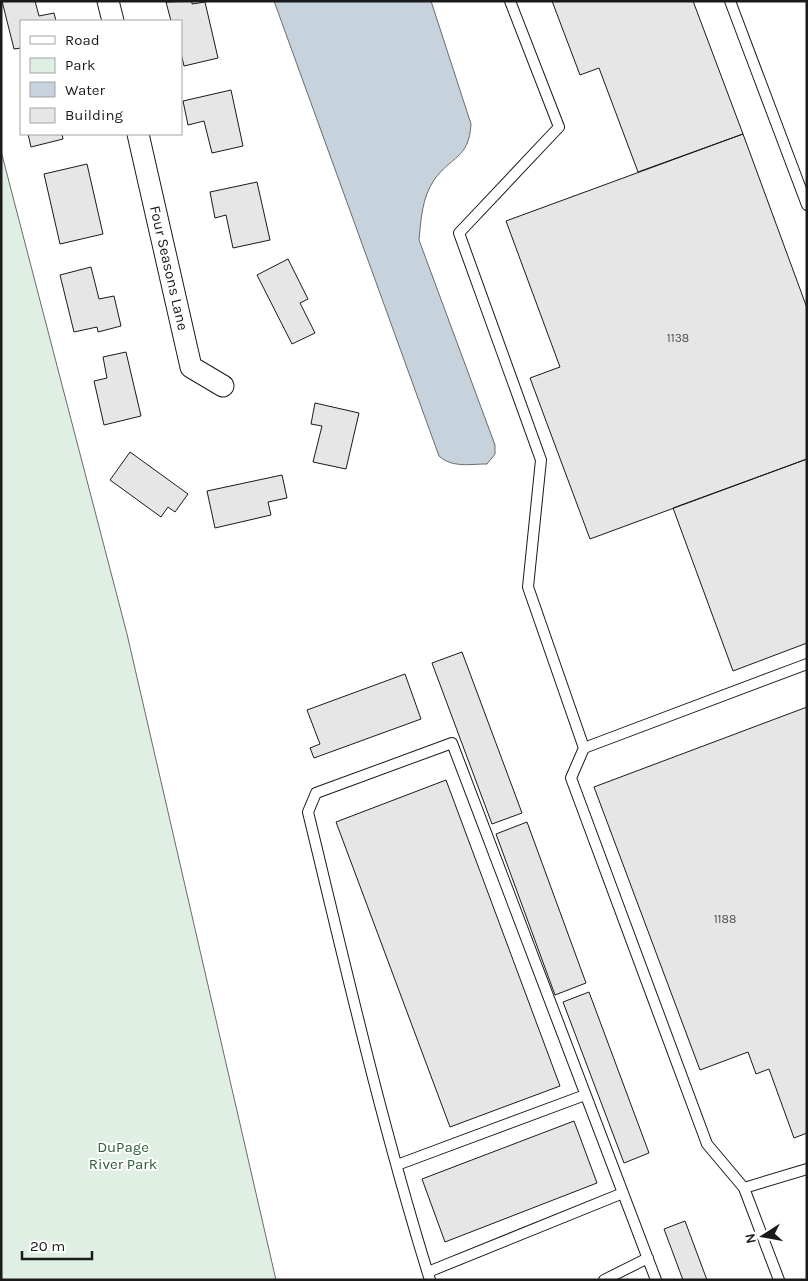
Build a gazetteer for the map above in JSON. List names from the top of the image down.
{
  "streets": {
    "street": ["Four Seasons Lane"]
  },
  "parks": ["DuPage River Park"],
  "house_numbers": ["1138", "1188"],
  "legend": [
    "Road",
    "Park",
    "Water",
    "Building"
  ],
  "scale_bar": "20 m",
  "north": "left"
}
